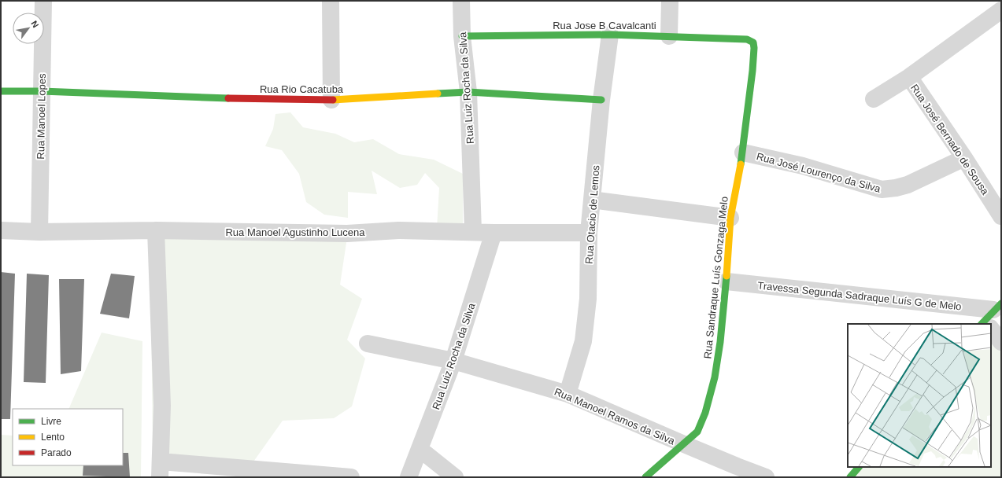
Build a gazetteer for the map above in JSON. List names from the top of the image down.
{
  "streets": {
    "street": [
      "Rua Jose B Cavalcanti",
      "Rua Luiz Rocha da Silva",
      "Rua Rio Cacatuba",
      "Rua Manoel Lopes",
      "Rua José Bernado de Sousa",
      "Rua José Lourenço da Silva",
      "Rua Otacio de Lemos",
      "Rua Manoel Agustinho Lucena",
      "Rua Sandraque Luís Gonzaga Melo",
      "Travessa Segunda Sadraque Luís G de Melo",
      "Rua Manoel Ramos da Silva"
    ]
  },
  "crossings": [
    ["Rua Jose B Cavalcanti", "Rua Luiz Rocha da Silva"],
    ["Rua Jose B Cavalcanti", "Rua Otacio de Lemos"],
    ["Rua Jose B Cavalcanti", "Rua Sandraque Luís Gonzaga Melo"],
    ["Rua Luiz Rocha da Silva", "Rua Rio Cacatuba"],
    ["Rua Luiz Rocha da Silva", "Rua Manoel Agustinho Lucena"],
    ["Rua Luiz Rocha da Silva", "Rua Manoel Ramos da Silva"],
    ["Rua Rio Cacatuba", "Rua Manoel Lopes"],
    ["Rua Rio Cacatuba", "Rua Otacio de Lemos"],
    ["Rua Manoel Lopes", "Rua Manoel Agustinho Lucena"],
    ["Rua José Bernado de Sousa", "Rua José Lourenço da Silva"],
    ["Rua José Lourenço da Silva", "Rua Sandraque Luís Gonzaga Melo"],
    ["Rua Otacio de Lemos", "Rua Manoel Agustinho Lucena"],
    ["Rua Otacio de Lemos", "Rua Manoel Ramos da Silva"],
    ["Rua Sandraque Luís Gonzaga Melo", "Travessa Segunda Sadraque Luís G de Melo"],
    ["Rua Sandraque Luís Gonzaga Melo", "Rua Manoel Ramos da Silva"]
  ],
  "legend": ["Livre", "Lento", "Parado"],
  "north": "top right"
}
